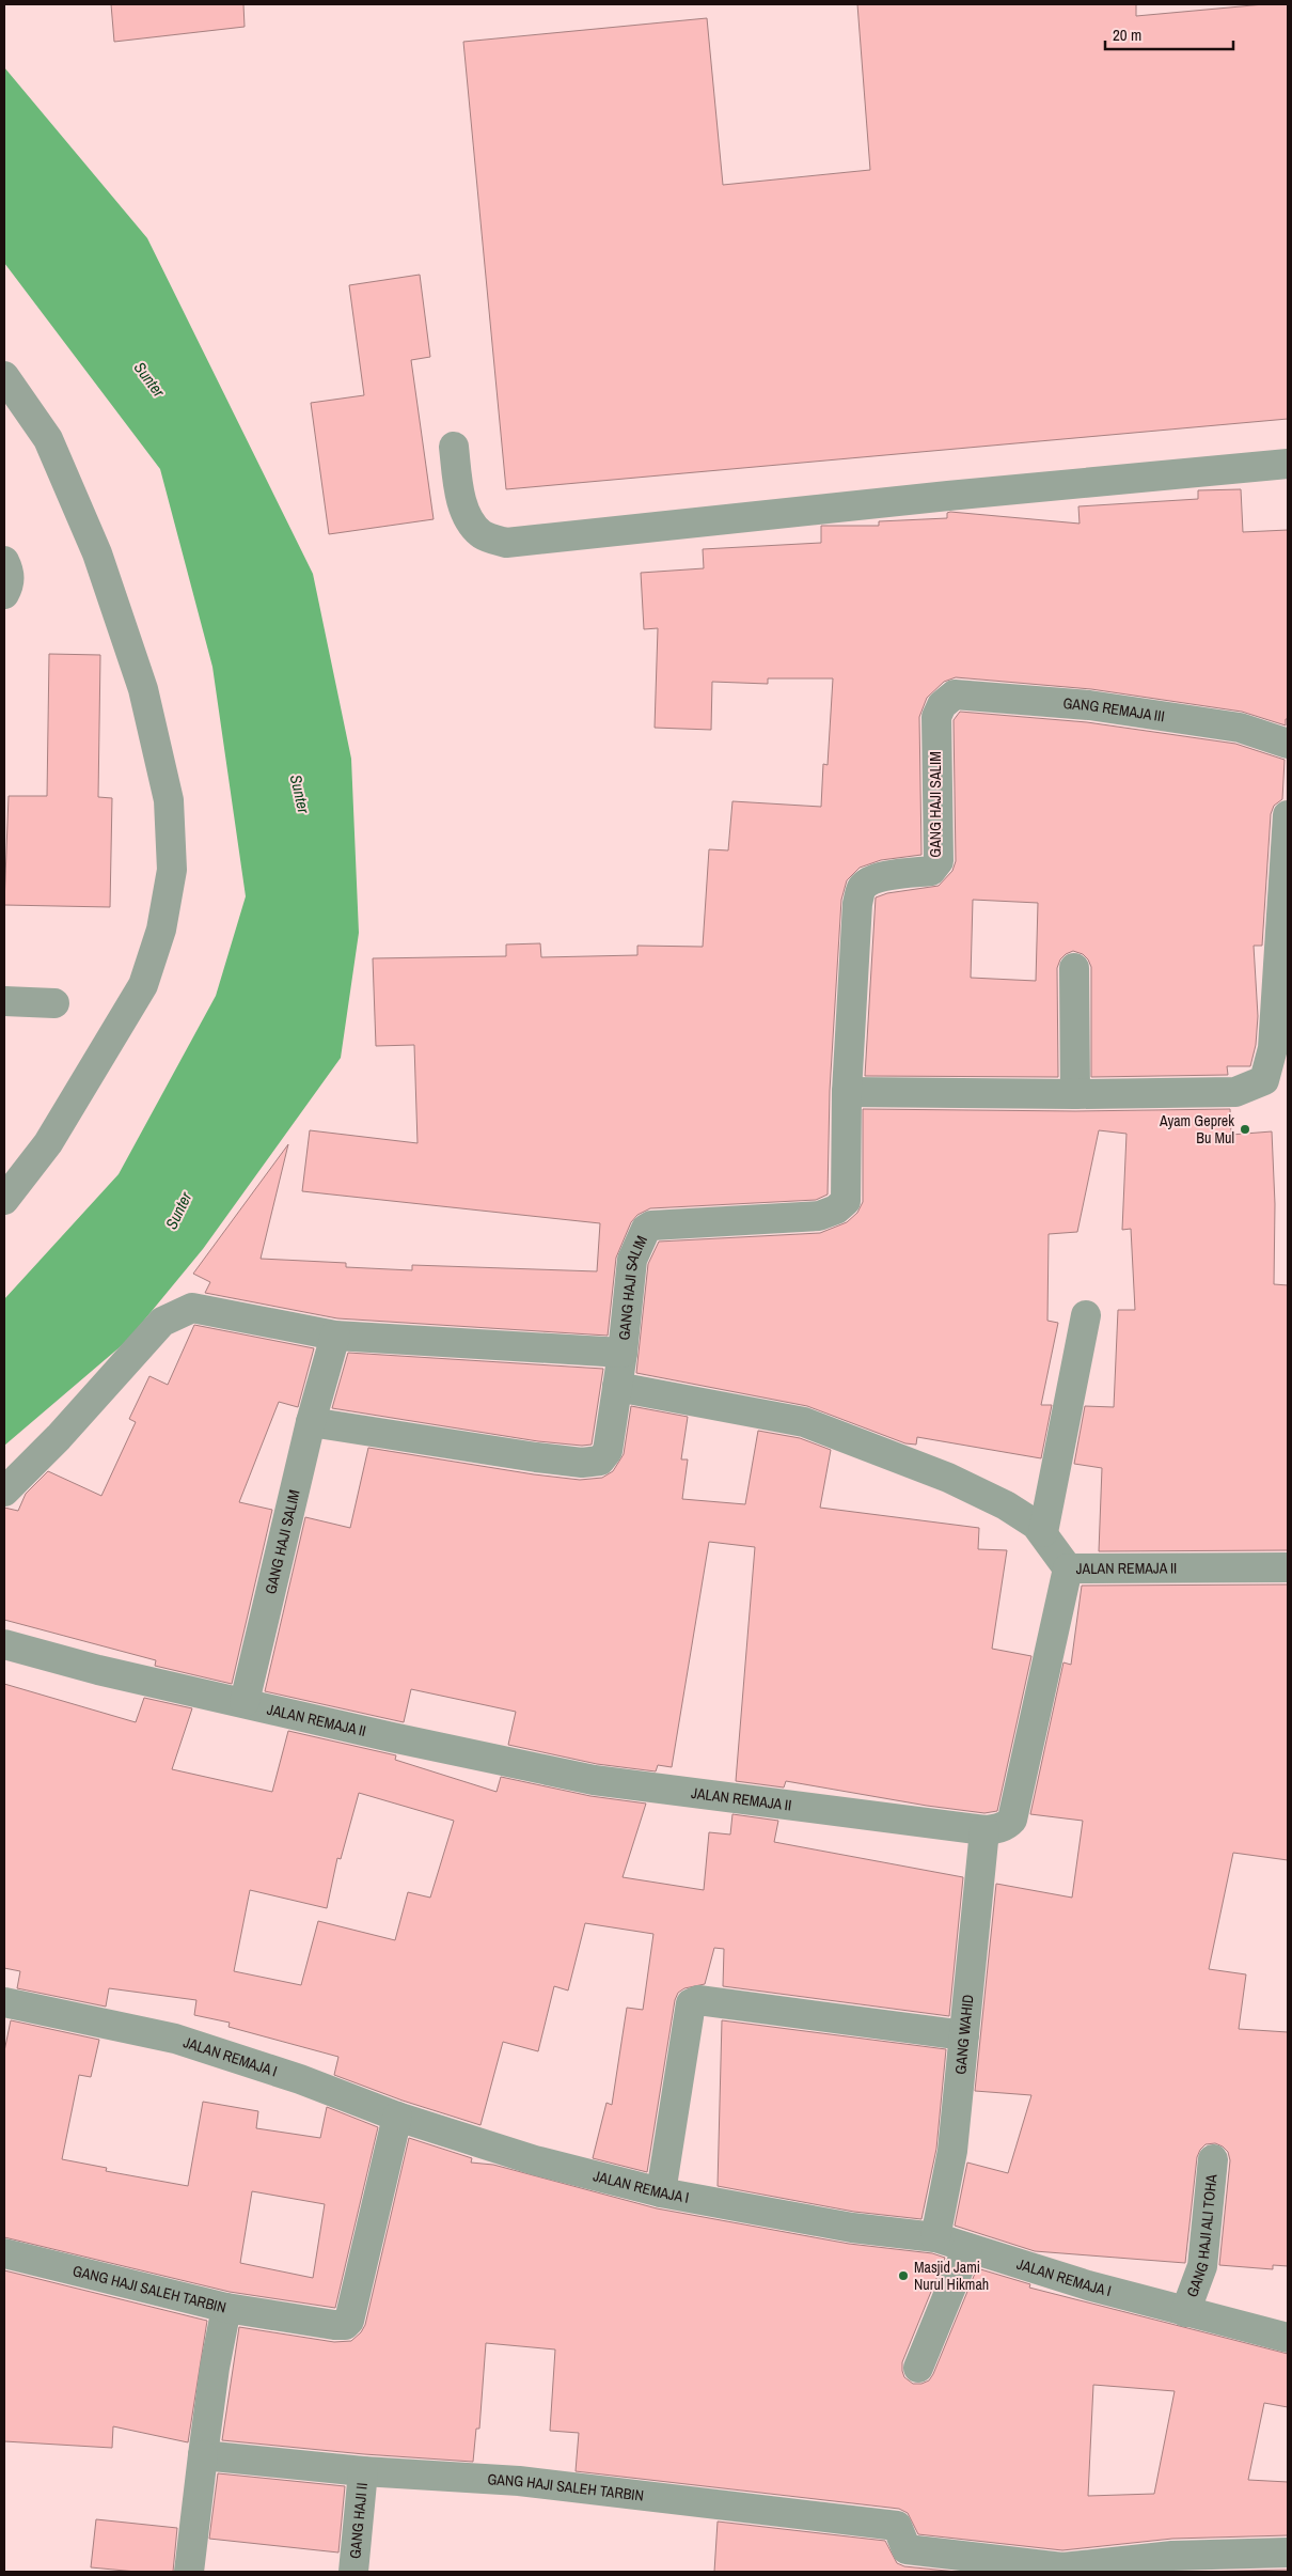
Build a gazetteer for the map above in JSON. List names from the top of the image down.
{
  "streets": {
    "street": [
      "GANG REMAJA III",
      "GANG HAJI SALIM",
      "JALAN REMAJA II",
      "GANG WAHID",
      "JALAN REMAJA I",
      "GANG HAJI ALI TOHA",
      "GANG HAJI SALEH TARBIN",
      "GANG HAJI II"
    ]
  },
  "crossings": [
    ["GANG REMAJA III", "GANG HAJI SALIM"],
    ["GANG HAJI SALIM", "JALAN REMAJA II"],
    ["JALAN REMAJA II", "GANG WAHID"],
    ["GANG WAHID", "JALAN REMAJA I"],
    ["JALAN REMAJA I", "GANG HAJI ALI TOHA"],
    ["GANG HAJI SALEH TARBIN", "GANG HAJI II"]
  ],
  "water": ["Sunter"],
  "places": ["Ayam Geprek Bu Mul", "Masjid Jami Nurul Hikmah"],
  "scale_bar": "20 m"
}
